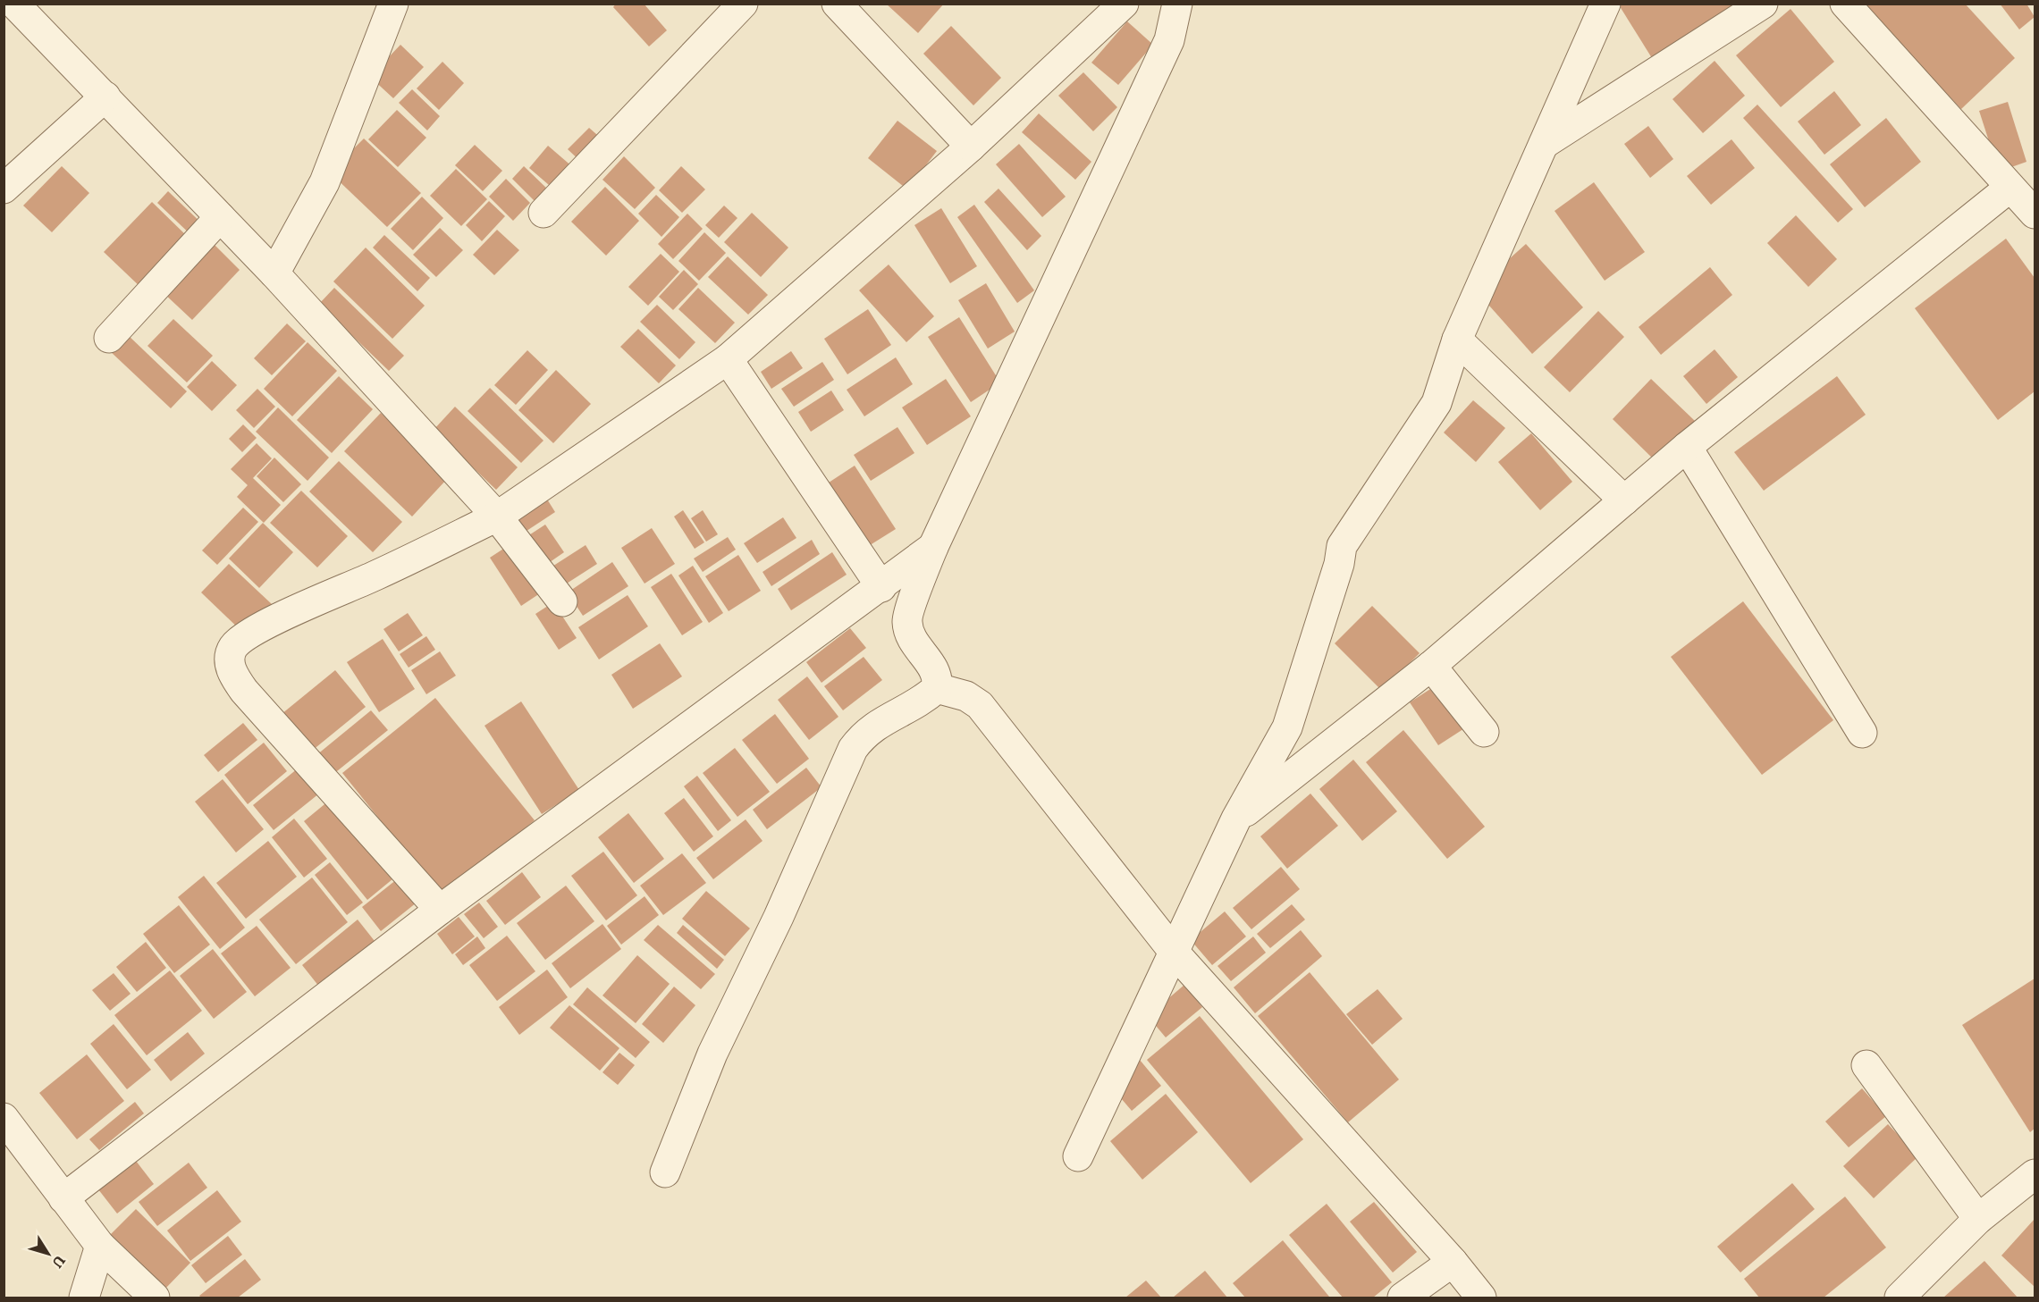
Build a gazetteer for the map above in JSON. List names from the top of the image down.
{
  "north": "bottom right"
}
